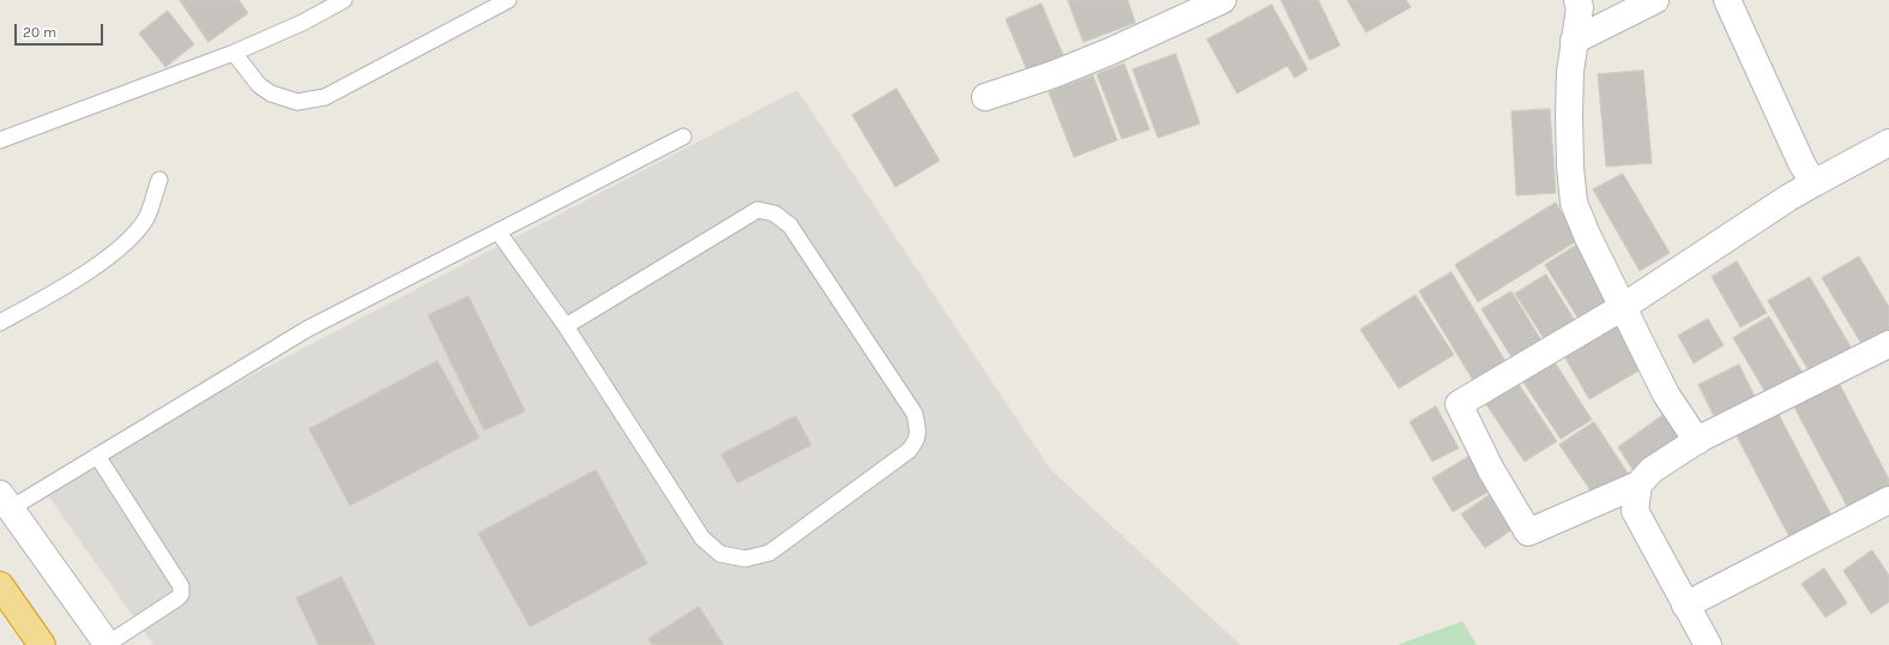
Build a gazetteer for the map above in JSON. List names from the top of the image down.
{
  "scale_bar": "20 m"
}
